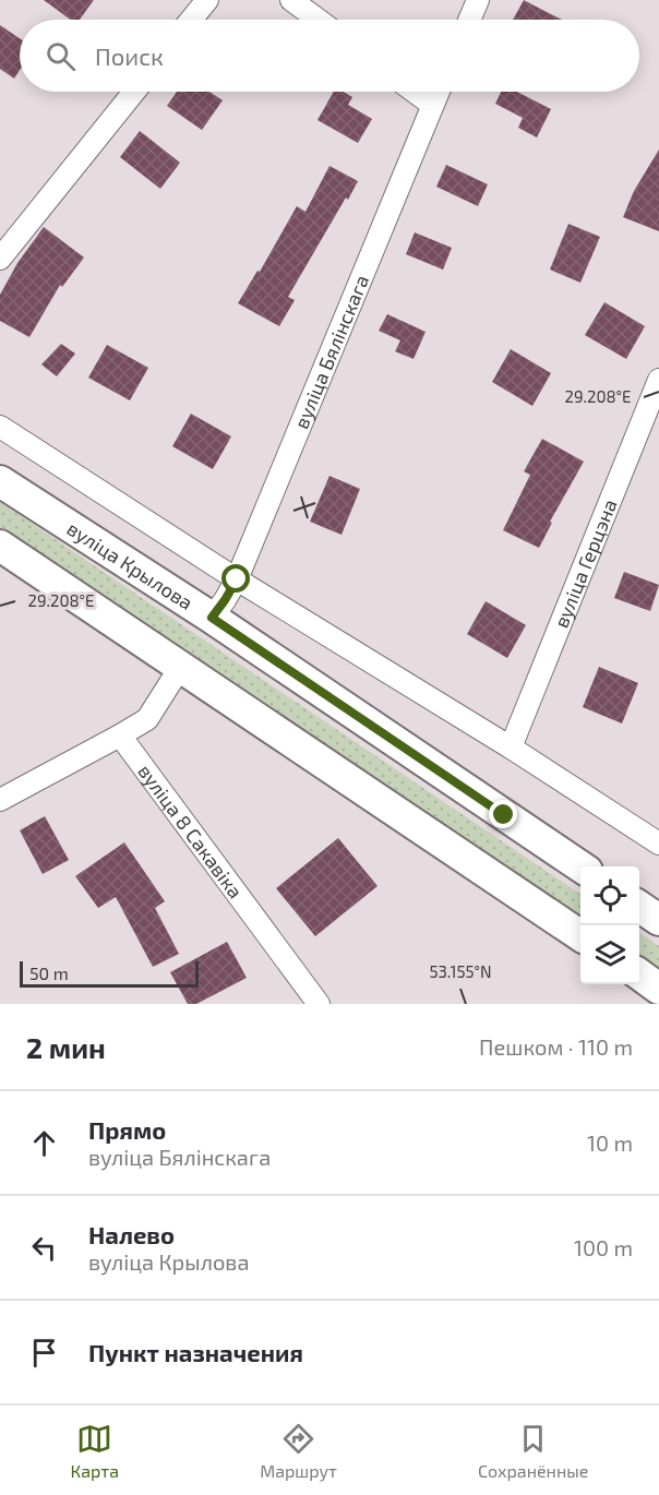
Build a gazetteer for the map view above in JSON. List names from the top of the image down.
{
  "streets": {
    "main road": ["вуліца Крылова"],
    "street": ["вуліца Бялінскага", "вуліца Герцэна", "вуліца 8 Сакавіка"]
  },
  "crossings": [
    ["вуліца Бялінскага", "вуліца Крылова"]
  ],
  "scale_bar": "50 m",
  "page": {
    "search": "Поиск",
    "scale": "50 m",
    "heading": ["2 мин", "Пешком · 110 m"],
    "list": [
      ["Прямо", "вуліца Бялінскага", "10 m"],
      ["Налево", "вуліца Крылова", "100 m"],
      "Пункт назначения"
    ],
    "nav": ["Карта", "Маршрут", "Сохранённые"]
  },
  "coordinates": ["29.208°E", "53.155°N"]
}
